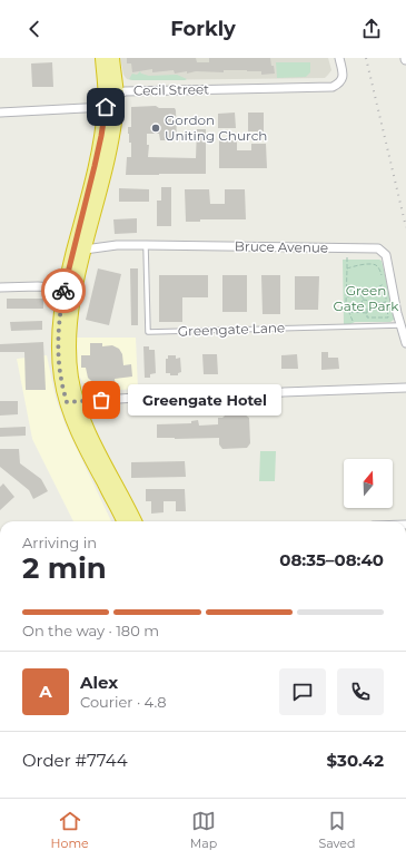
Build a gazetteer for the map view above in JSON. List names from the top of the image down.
{
  "streets": {
    "street": ["Cecil Street", "Bruce Avenue"],
    "lane": ["Greengate Lane"]
  },
  "crossings": [
    ["Bruce Avenue", "Greengate Lane"]
  ],
  "parks": ["Green Gate Park"],
  "places": ["Gordon Uniting Church", "Greengate Hotel"],
  "north": "top",
  "page": {
    "header": "Forkly",
    "bubble": "Greengate Hotel",
    "heading": ["2 min", "Arriving in", "08:35–08:40"],
    "panel": [
      "Alex",
      "Courier · 4.8",
      "Order #7744",
      "$30.42"
    ],
    "bar": "On the way · 180 m",
    "round": "A",
    "tabs": ["Home", "Map", "Saved"]
  }
}
